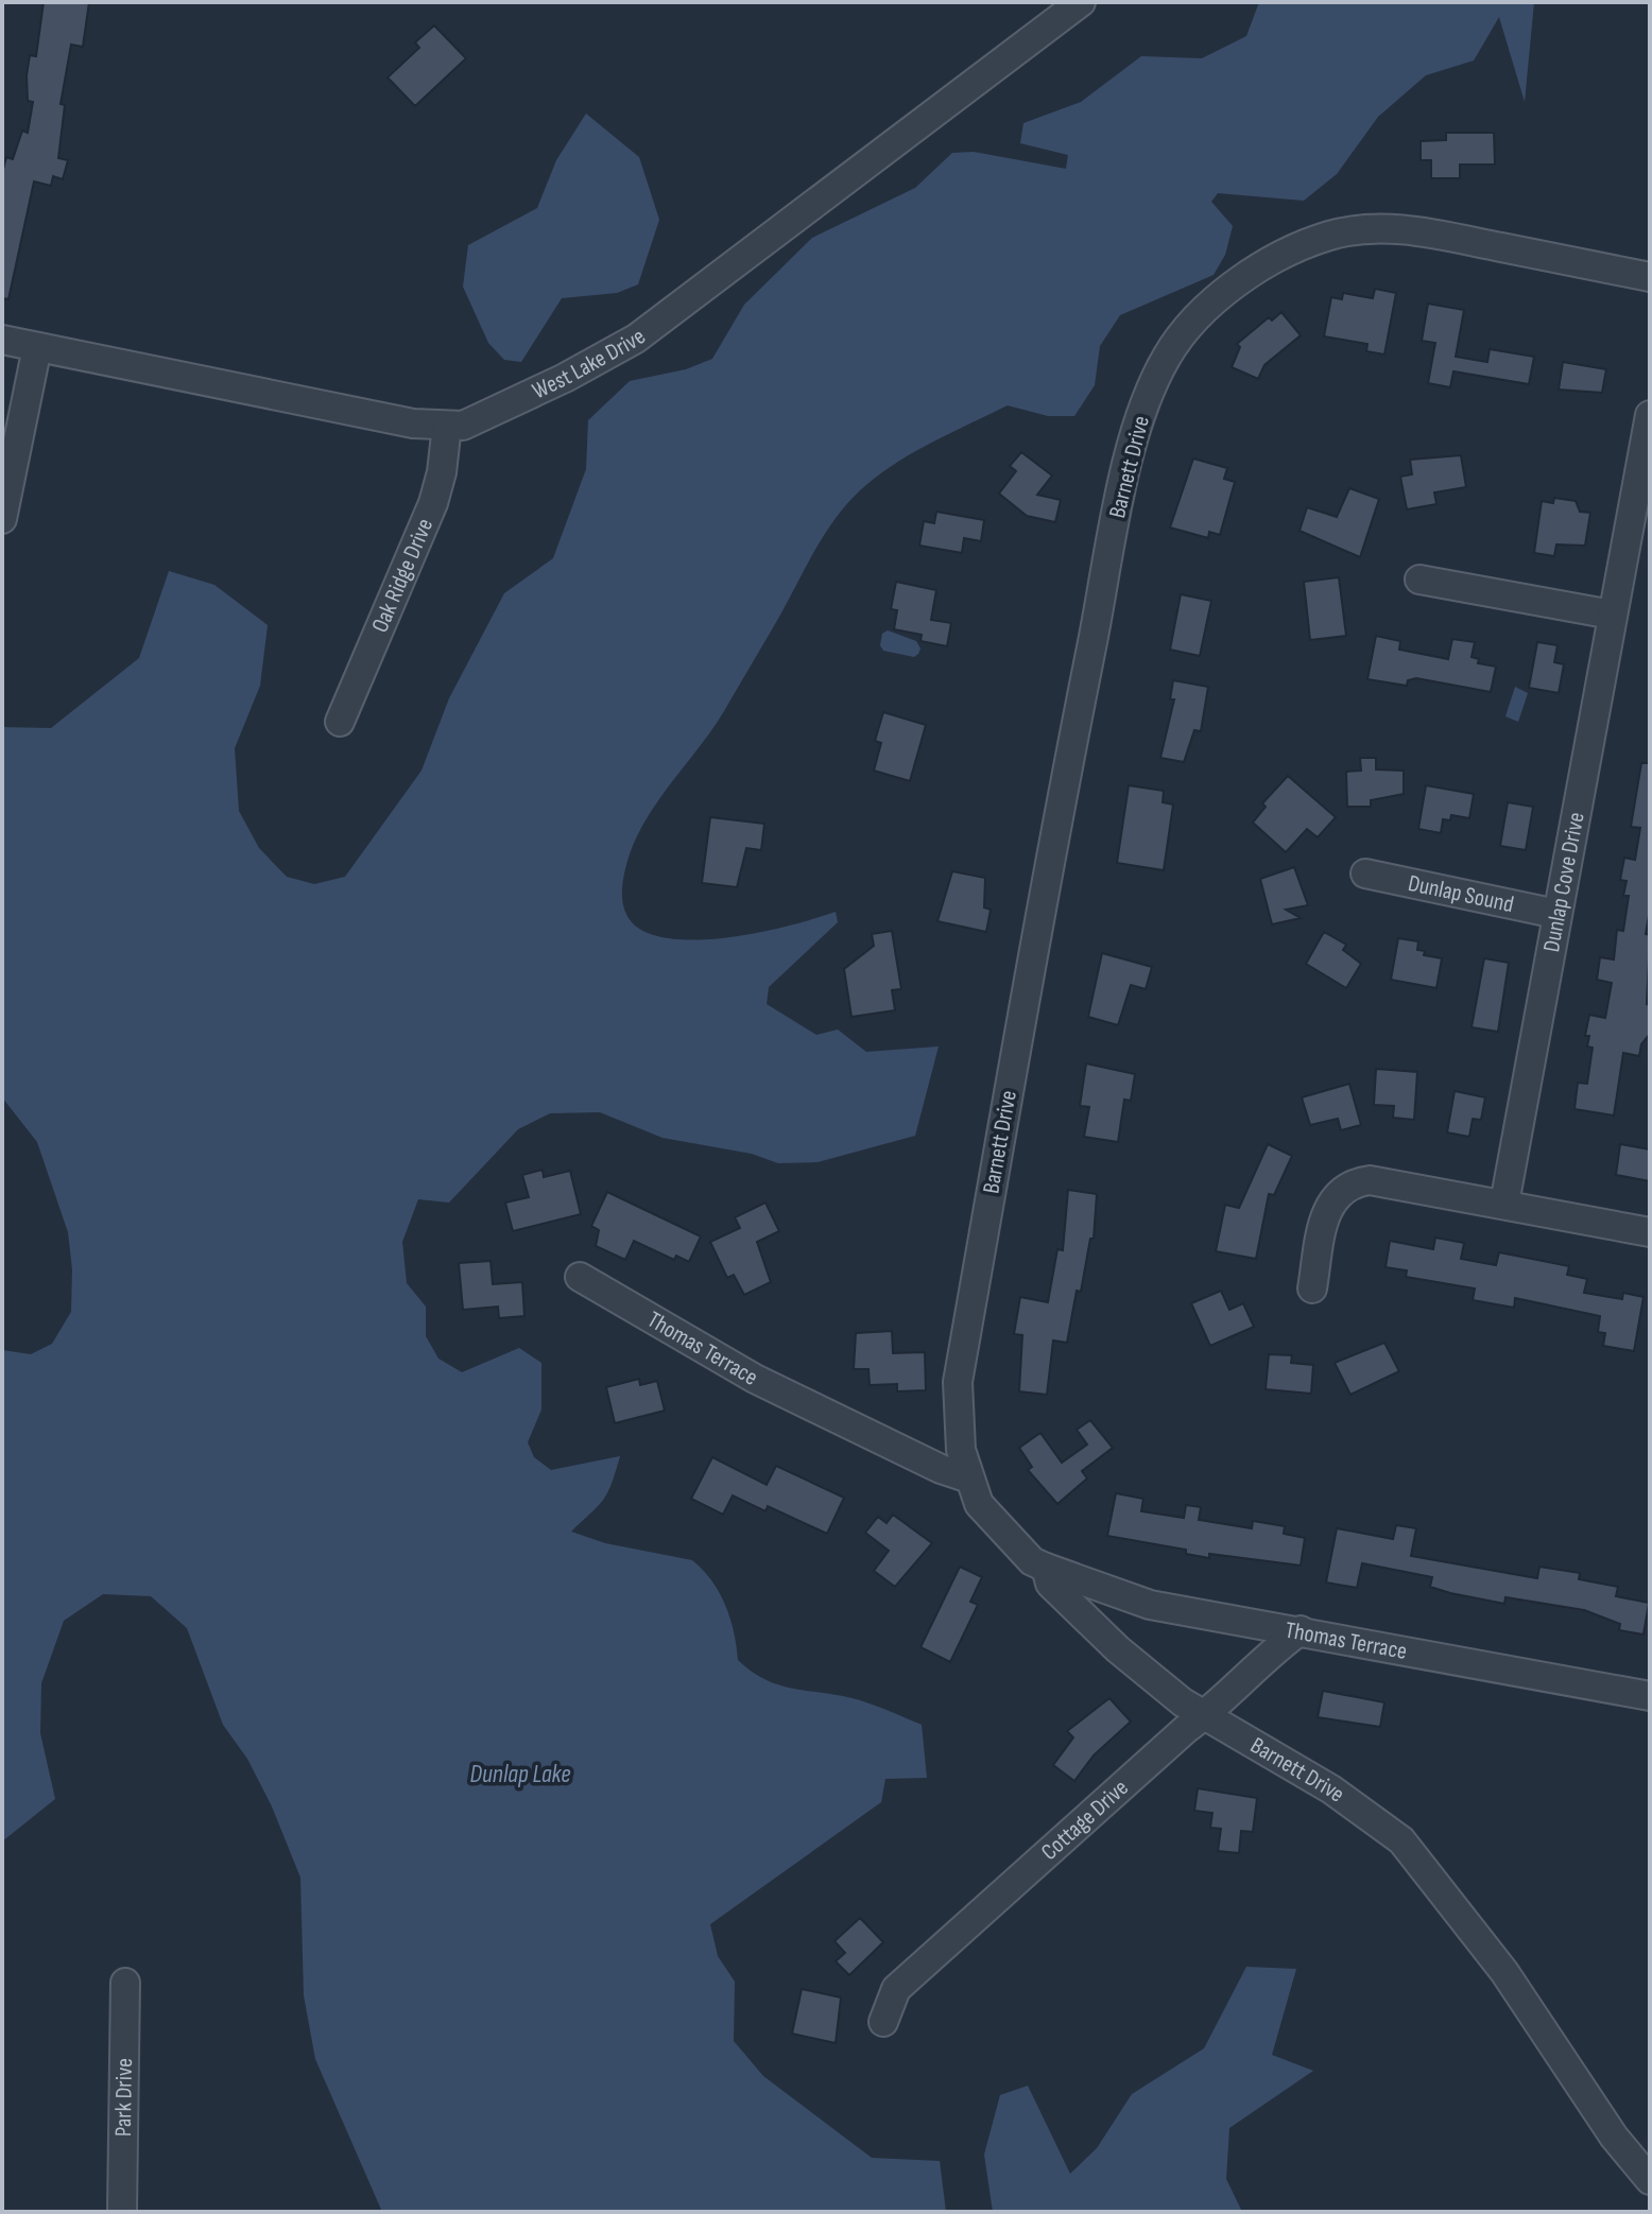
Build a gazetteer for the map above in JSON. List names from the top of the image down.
{
  "streets": {
    "street": [
      "West Lake Drive",
      "Barnett Drive",
      "Oak Ridge Drive",
      "Dunlap Cove Drive",
      "Dunlap Sound",
      "Thomas Terrace",
      "Cottage Drive",
      "Park Drive"
    ]
  },
  "crossings": [
    ["West Lake Drive", "Oak Ridge Drive"],
    ["Barnett Drive", "Thomas Terrace"],
    ["Barnett Drive", "Cottage Drive"],
    ["Dunlap Cove Drive", "Dunlap Sound"],
    ["Thomas Terrace", "Cottage Drive"]
  ],
  "water": ["Dunlap Lake"]
}
